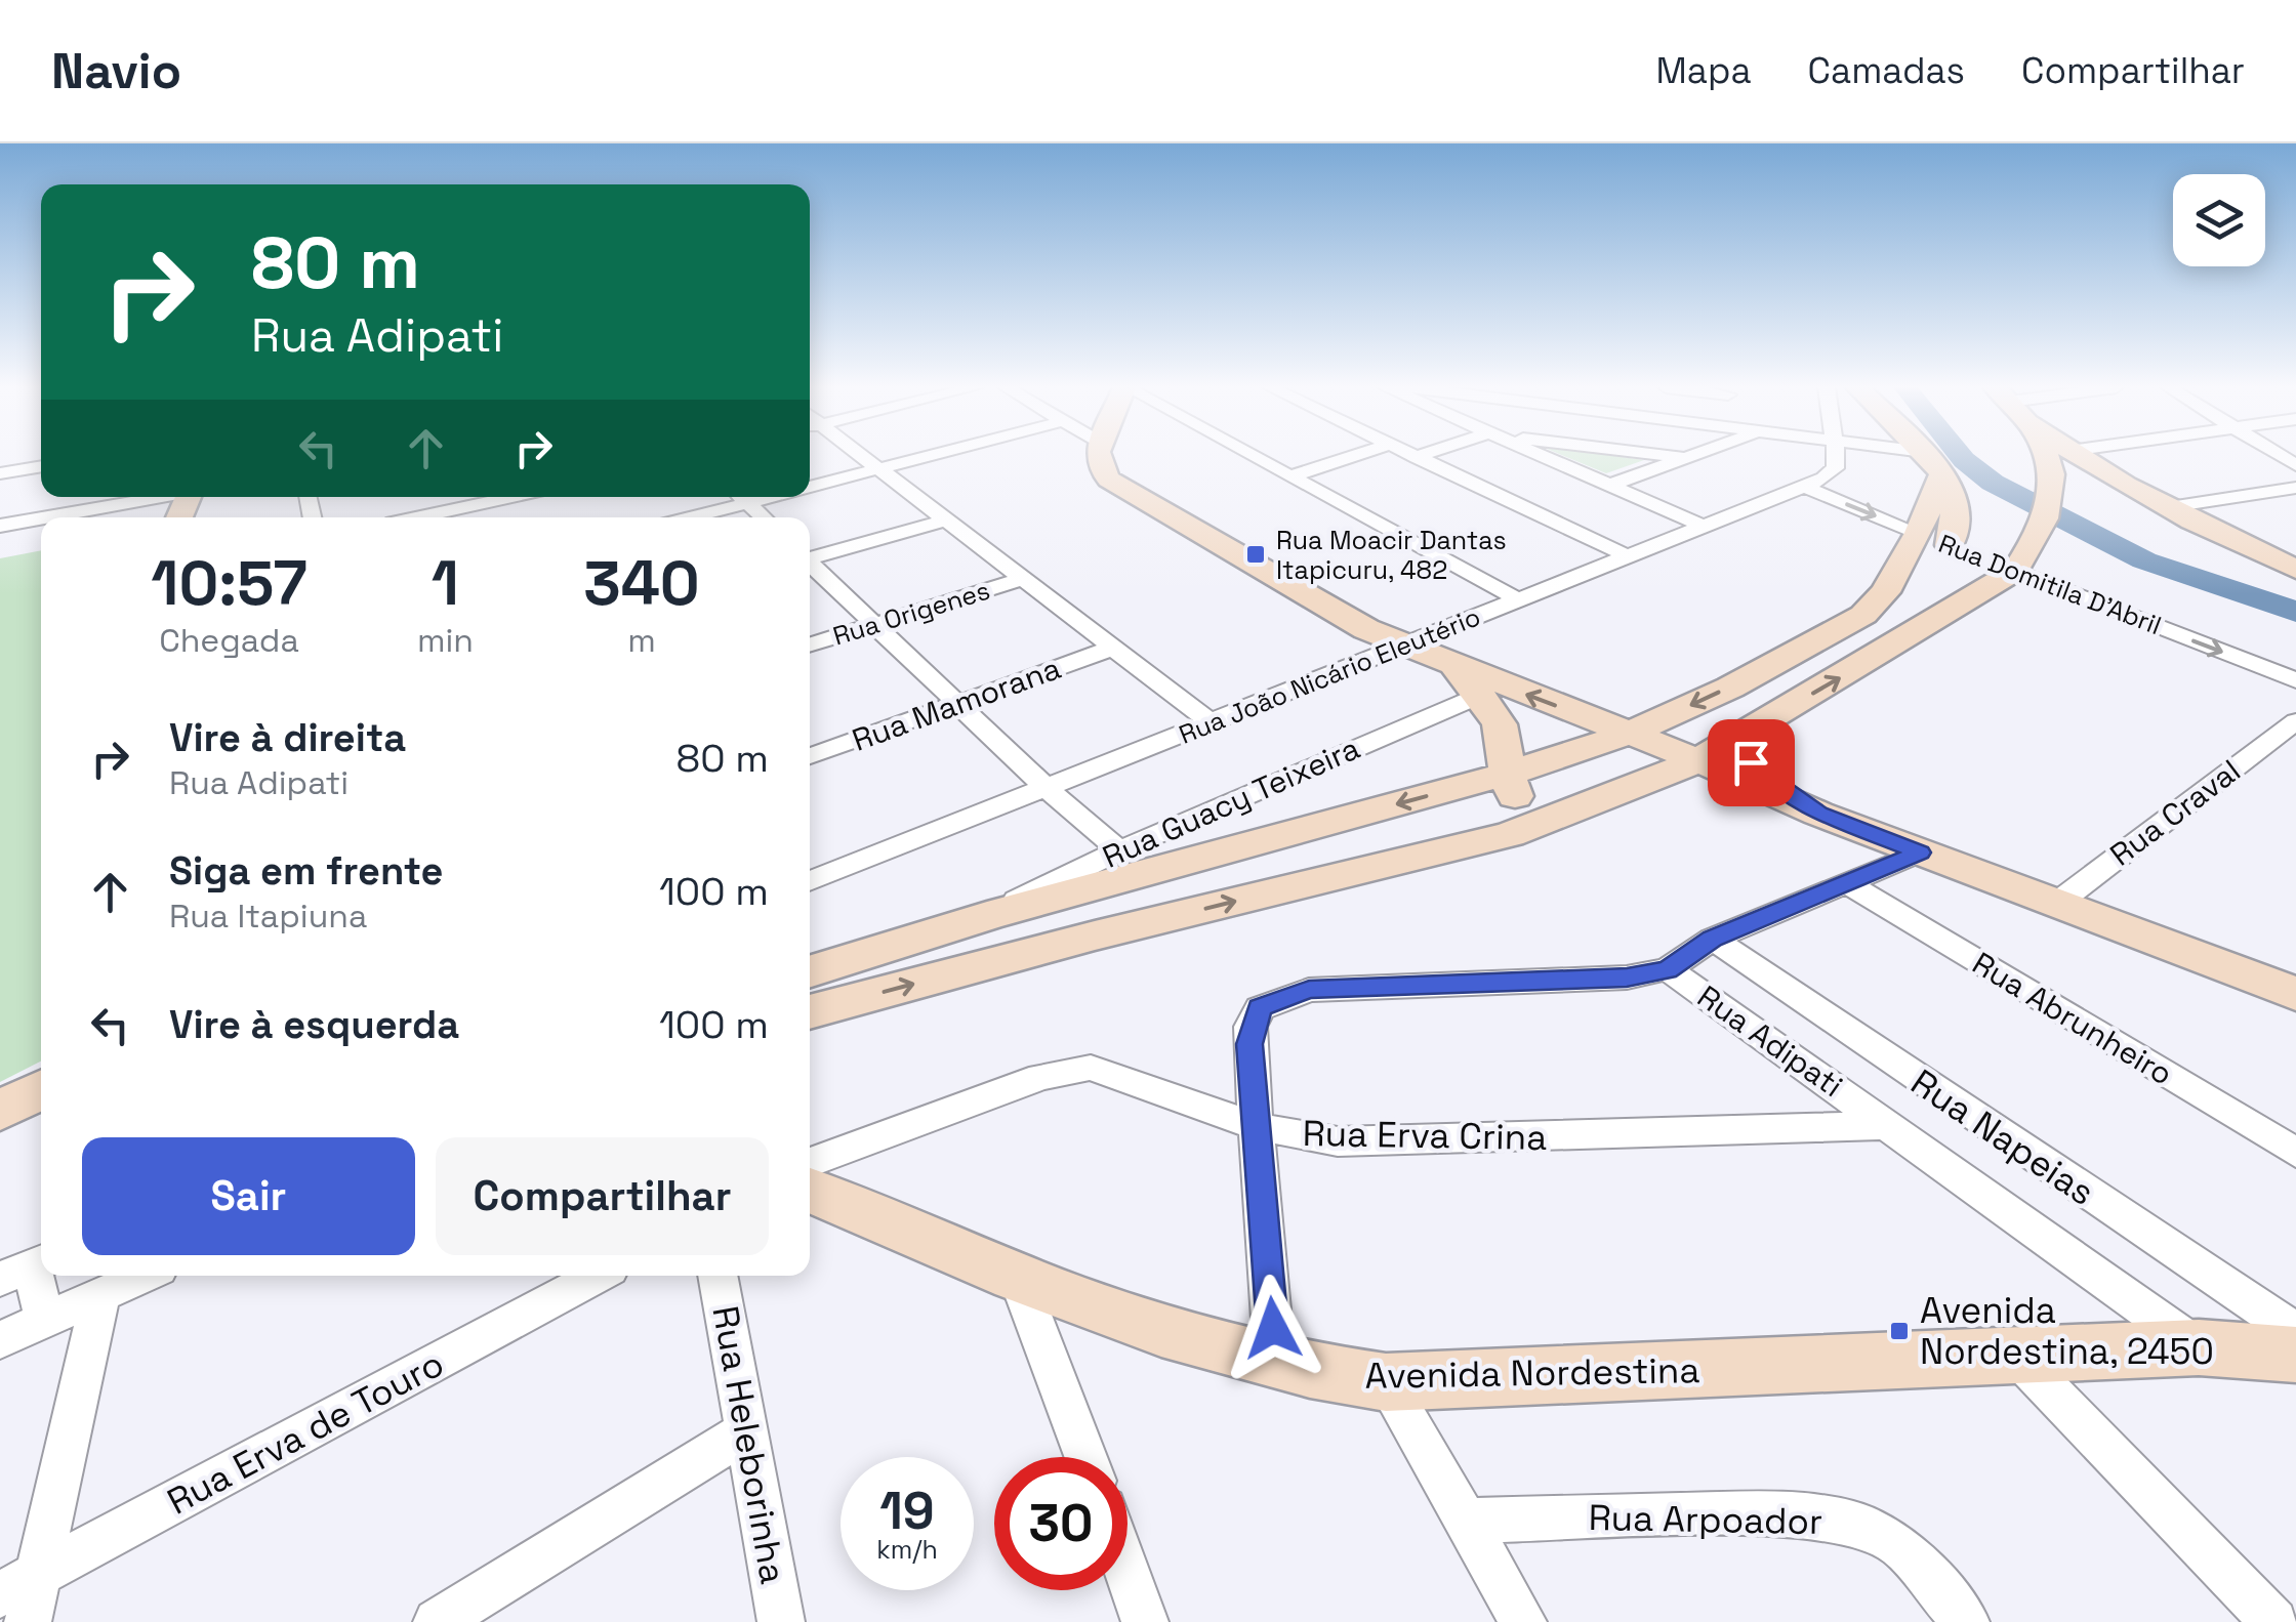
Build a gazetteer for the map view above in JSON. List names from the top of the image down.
{
  "streets": {
    "street": [
      "Rua Domitila D'Abril",
      "Rua Origenes",
      "Rua João Nicário Eleutério",
      "Rua Mamorana",
      "Rua Guacy Teixeira",
      "Rua Craval",
      "Rua Abrunheiro",
      "Rua Adipati",
      "Rua Erva Crina",
      "Rua Napeias",
      "Avenida Nordestina",
      "Rua Erva de Touro",
      "Rua Heleborinha",
      "Rua Arpoador"
    ]
  },
  "crossings": [
    ["Rua Domitila D'Abril", "Rua João Nicário Eleutério"],
    ["Rua Adipati", "Rua Erva Crina"],
    ["Rua Adipati", "Avenida Nordestina"]
  ],
  "places": {
    "transit": ["Rua Moacir Dantas Itapicuru, 482", "Avenida Nordestina, 2450"]
  },
  "page": {
    "header": "Navio",
    "nav": ["Mapa", "Camadas", "Compartilhar"],
    "turn": ["80 m", "Rua Adipati"],
    "eta": [
      "10:57",
      "Chegada",
      "1",
      "min",
      "340",
      "m"
    ],
    "list": [
      {
        "name": "Vire à direita",
        "note": "Rua Adipati",
        "value": "80 m"
      },
      {
        "name": "Siga em frente",
        "note": "Rua Itapiuna",
        "value": "100 m"
      },
      {
        "name": "Vire à esquerda",
        "value": "100 m"
      }
    ],
    "buttons": ["Sair", "Compartilhar"],
    "speed": "19 km/h",
    "limit": "30"
  }
}
